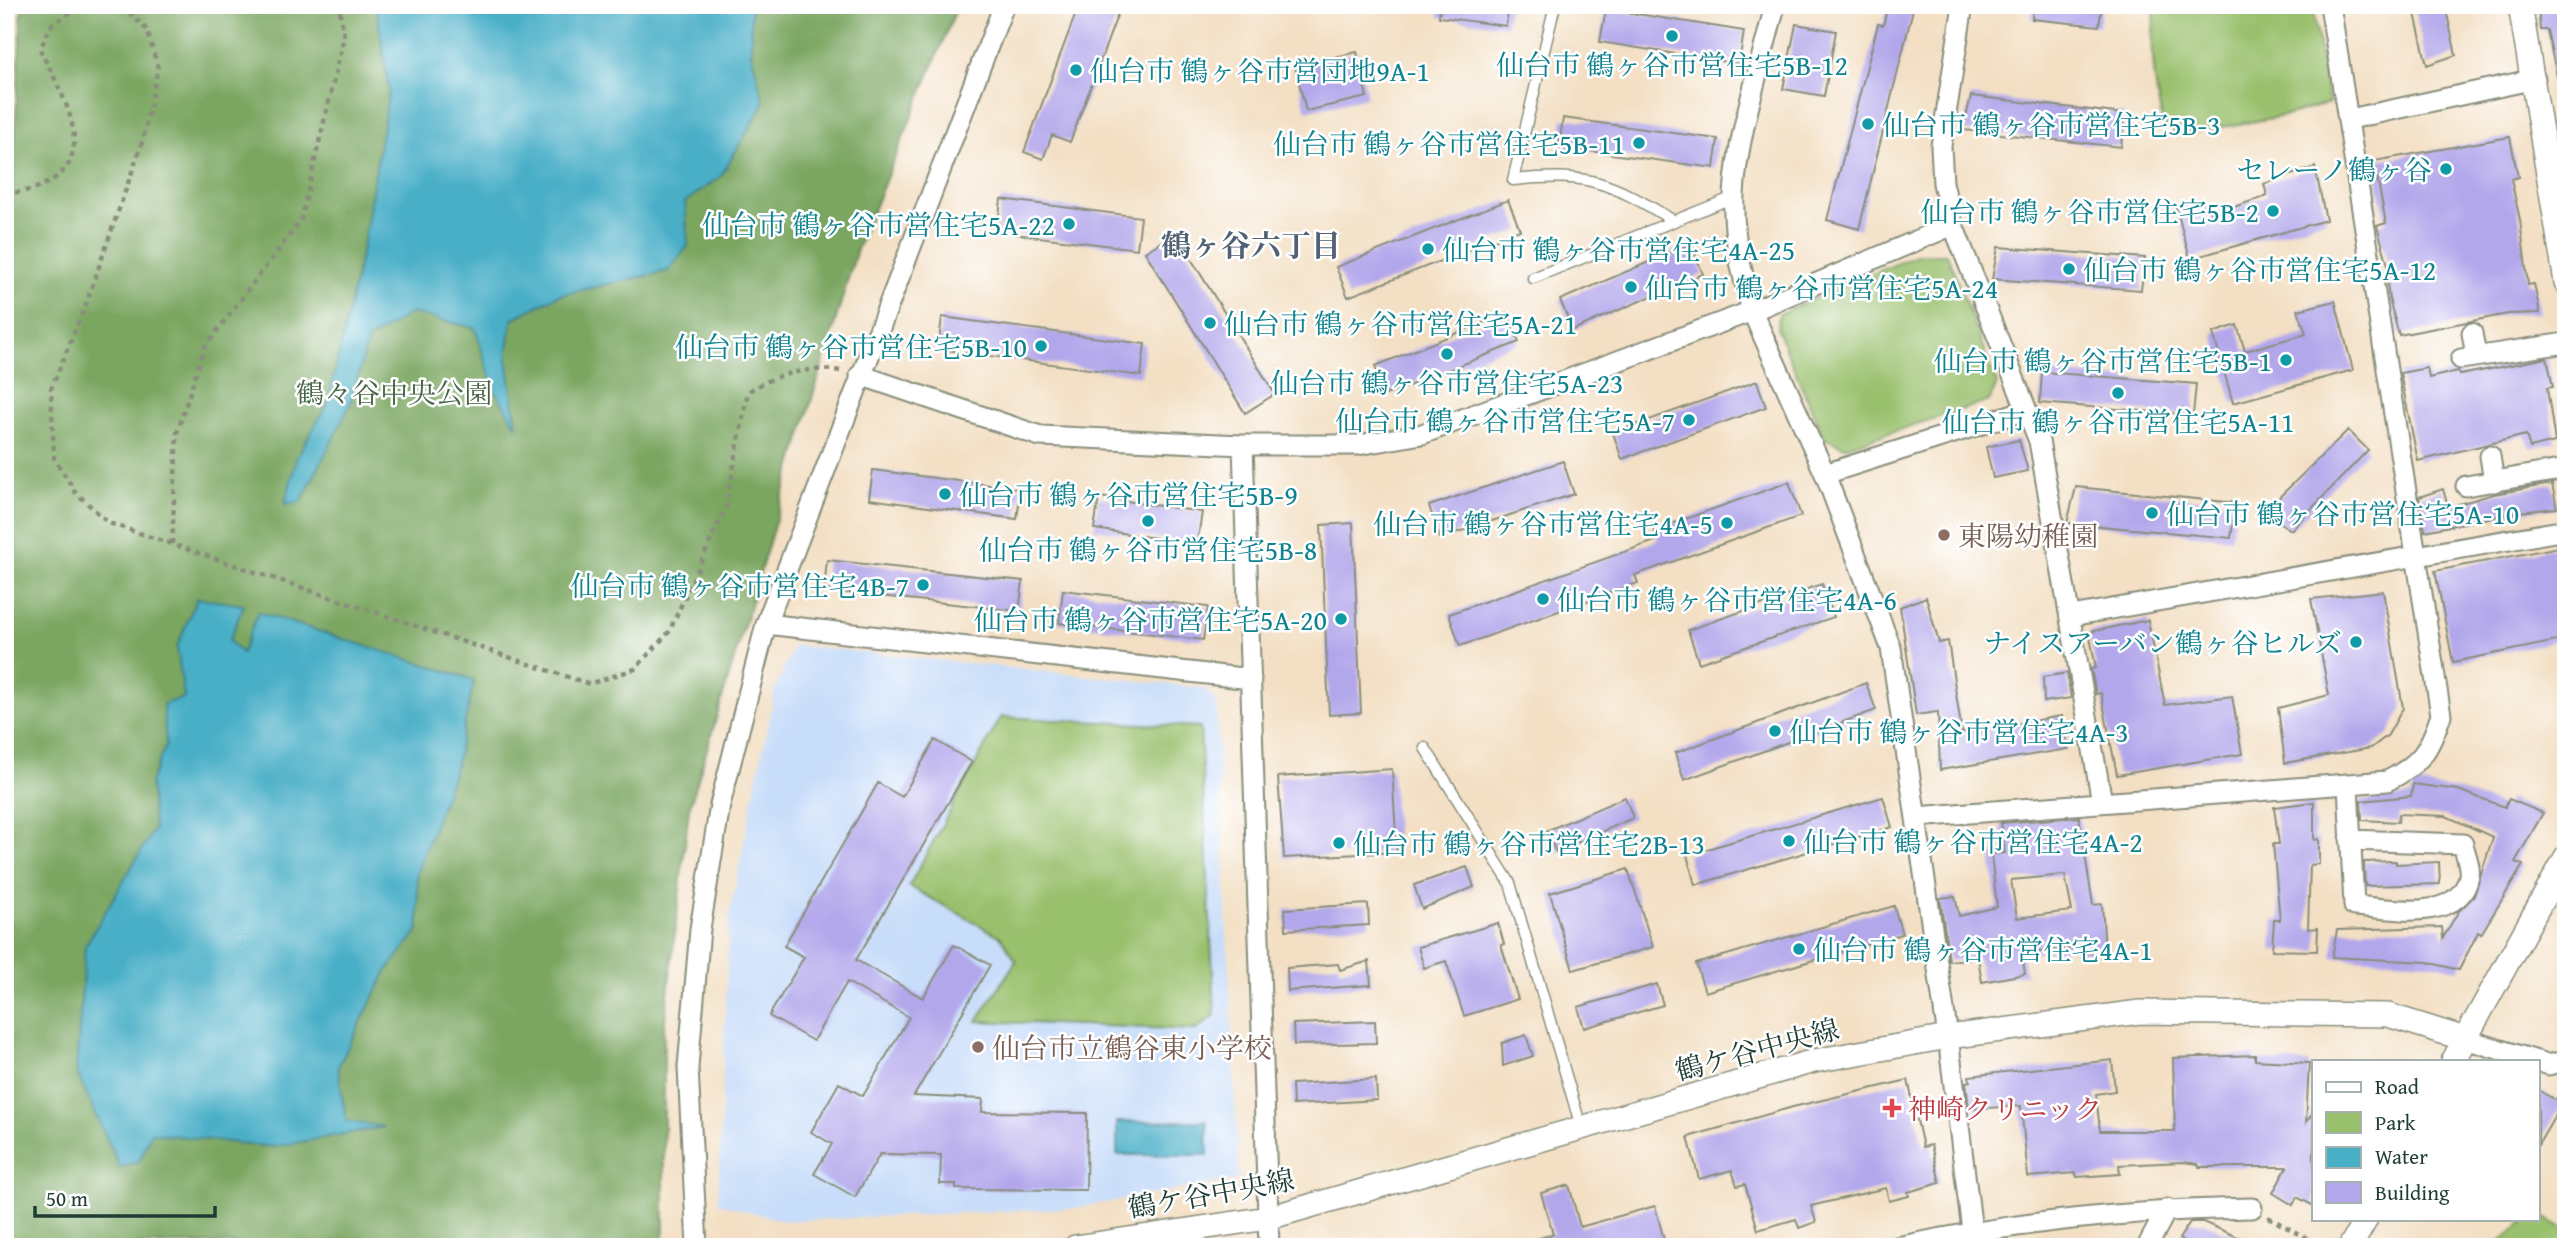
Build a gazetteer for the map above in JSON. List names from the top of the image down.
{
  "streets": {
    "street": ["鶴ケ谷中央線"]
  },
  "districts": ["鶴ヶ谷六丁目"],
  "parks": ["鶴々谷中央公園"],
  "places": {
    "other": [
      "仙台市 鶴ヶ谷市営住宅5B-12",
      "仙台市 鶴ヶ谷市営団地9A-1",
      "仙台市 鶴ヶ谷市営住宅5B-3",
      "仙台市 鶴ヶ谷市営住宅5B-11",
      "セレーノ鶴ヶ谷",
      "仙台市 鶴ヶ谷市営住宅5B-2",
      "仙台市 鶴ヶ谷市営住宅5A-22",
      "仙台市 鶴ヶ谷市営住宅4A-25",
      "仙台市 鶴ヶ谷市営住宅5A-12",
      "仙台市 鶴ヶ谷市営住宅5A-24",
      "仙台市 鶴ヶ谷市営住宅5A-21",
      "仙台市 鶴ヶ谷市営住宅5B-10",
      "仙台市 鶴ヶ谷市営住宅5A-23",
      "仙台市 鶴ヶ谷市営住宅5B-1",
      "仙台市 鶴ヶ谷市営住宅5A-11",
      "仙台市 鶴ヶ谷市営住宅5A-7",
      "仙台市 鶴ヶ谷市営住宅5B-9",
      "仙台市 鶴ヶ谷市営住宅5A-10",
      "仙台市 鶴ヶ谷市営住宅5B-8",
      "仙台市 鶴ヶ谷市営住宅4A-5",
      "東陽幼稚園",
      "仙台市 鶴ヶ谷市営住宅4B-7",
      "仙台市 鶴ヶ谷市営住宅4A-6",
      "仙台市 鶴ヶ谷市営住宅5A-20",
      "ナイスアーバン鶴ヶ谷ヒルズ",
      "仙台市 鶴ヶ谷市営住宅4A-3",
      "仙台市 鶴ヶ谷市営住宅4A-2",
      "仙台市 鶴ヶ谷市営住宅2B-13",
      "仙台市 鶴ヶ谷市営住宅4A-1",
      "仙台市立鶴谷東小学校"
    ],
    "health": ["神崎クリニック"]
  },
  "legend": [
    "Road",
    "Park",
    "Water",
    "Building"
  ],
  "scale_bar": "50 m"
}
